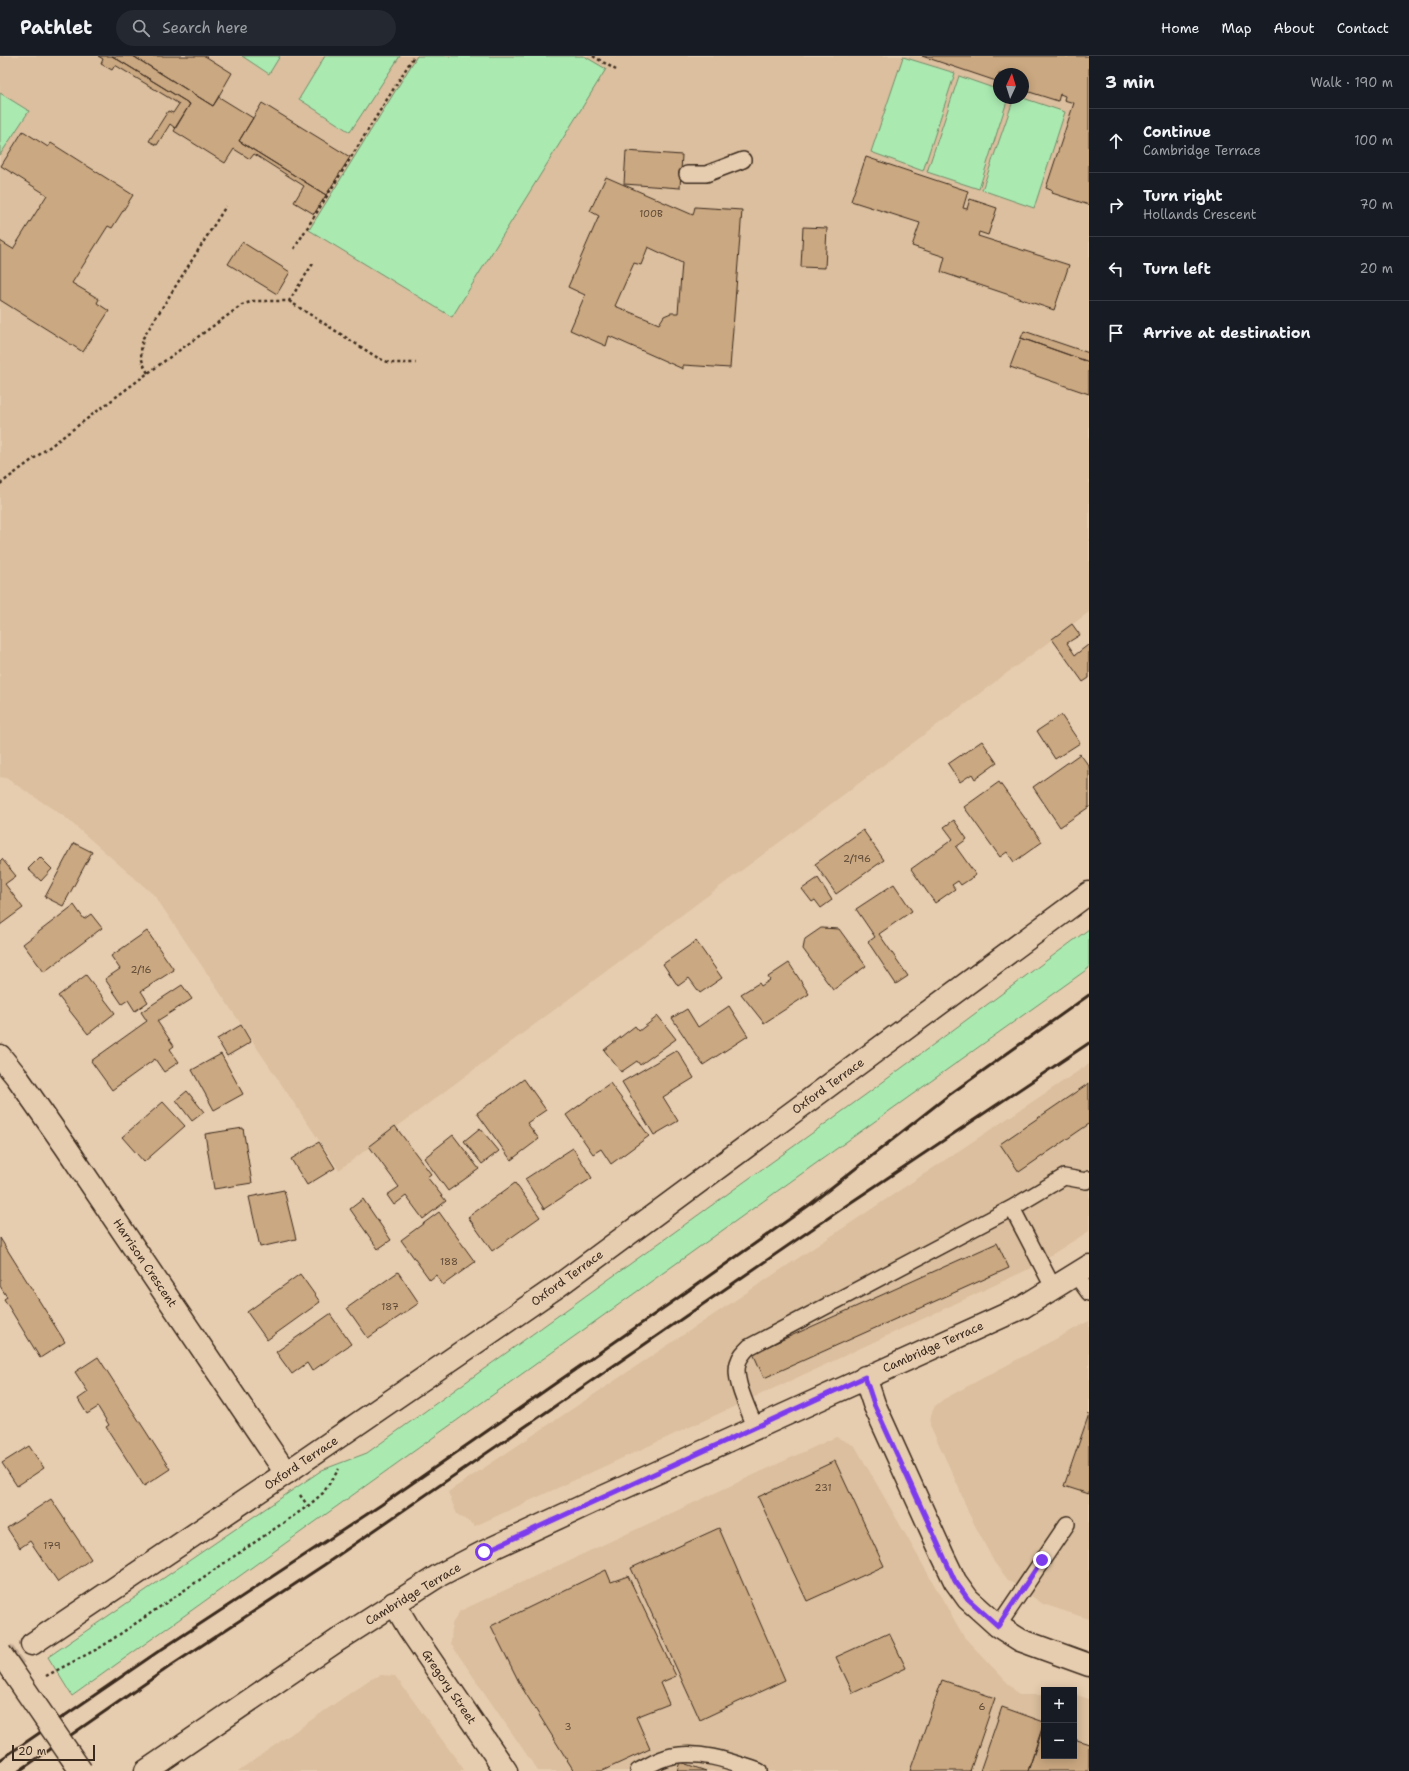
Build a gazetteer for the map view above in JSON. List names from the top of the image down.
{
  "streets": {
    "street": [
      "Oxford Terrace",
      "Harrison Crescent",
      "Cambridge Terrace",
      "Gregory Street"
    ]
  },
  "crossings": [
    ["Oxford Terrace", "Harrison Crescent"],
    ["Cambridge Terrace", "Gregory Street"]
  ],
  "house_numbers": [
    "100B",
    "2/196",
    "2/16",
    "188",
    "187",
    "231",
    "179",
    "6",
    "3"
  ],
  "scale_bar": "20 m",
  "north": "top",
  "page": {
    "header": "Pathlet",
    "search": "Search here",
    "nav": [
      "Home",
      "Map",
      "About",
      "Contact"
    ],
    "heading": ["3 min", "Walk · 190 m"],
    "list": [
      ["Continue", "Cambridge Terrace", "100 m"],
      ["Turn right", "Hollands Crescent", "70 m"],
      ["Turn left", "20 m"],
      "Arrive at destination"
    ],
    "map_buttons": ["+", "−"],
    "scale": "20 m"
  }
}
